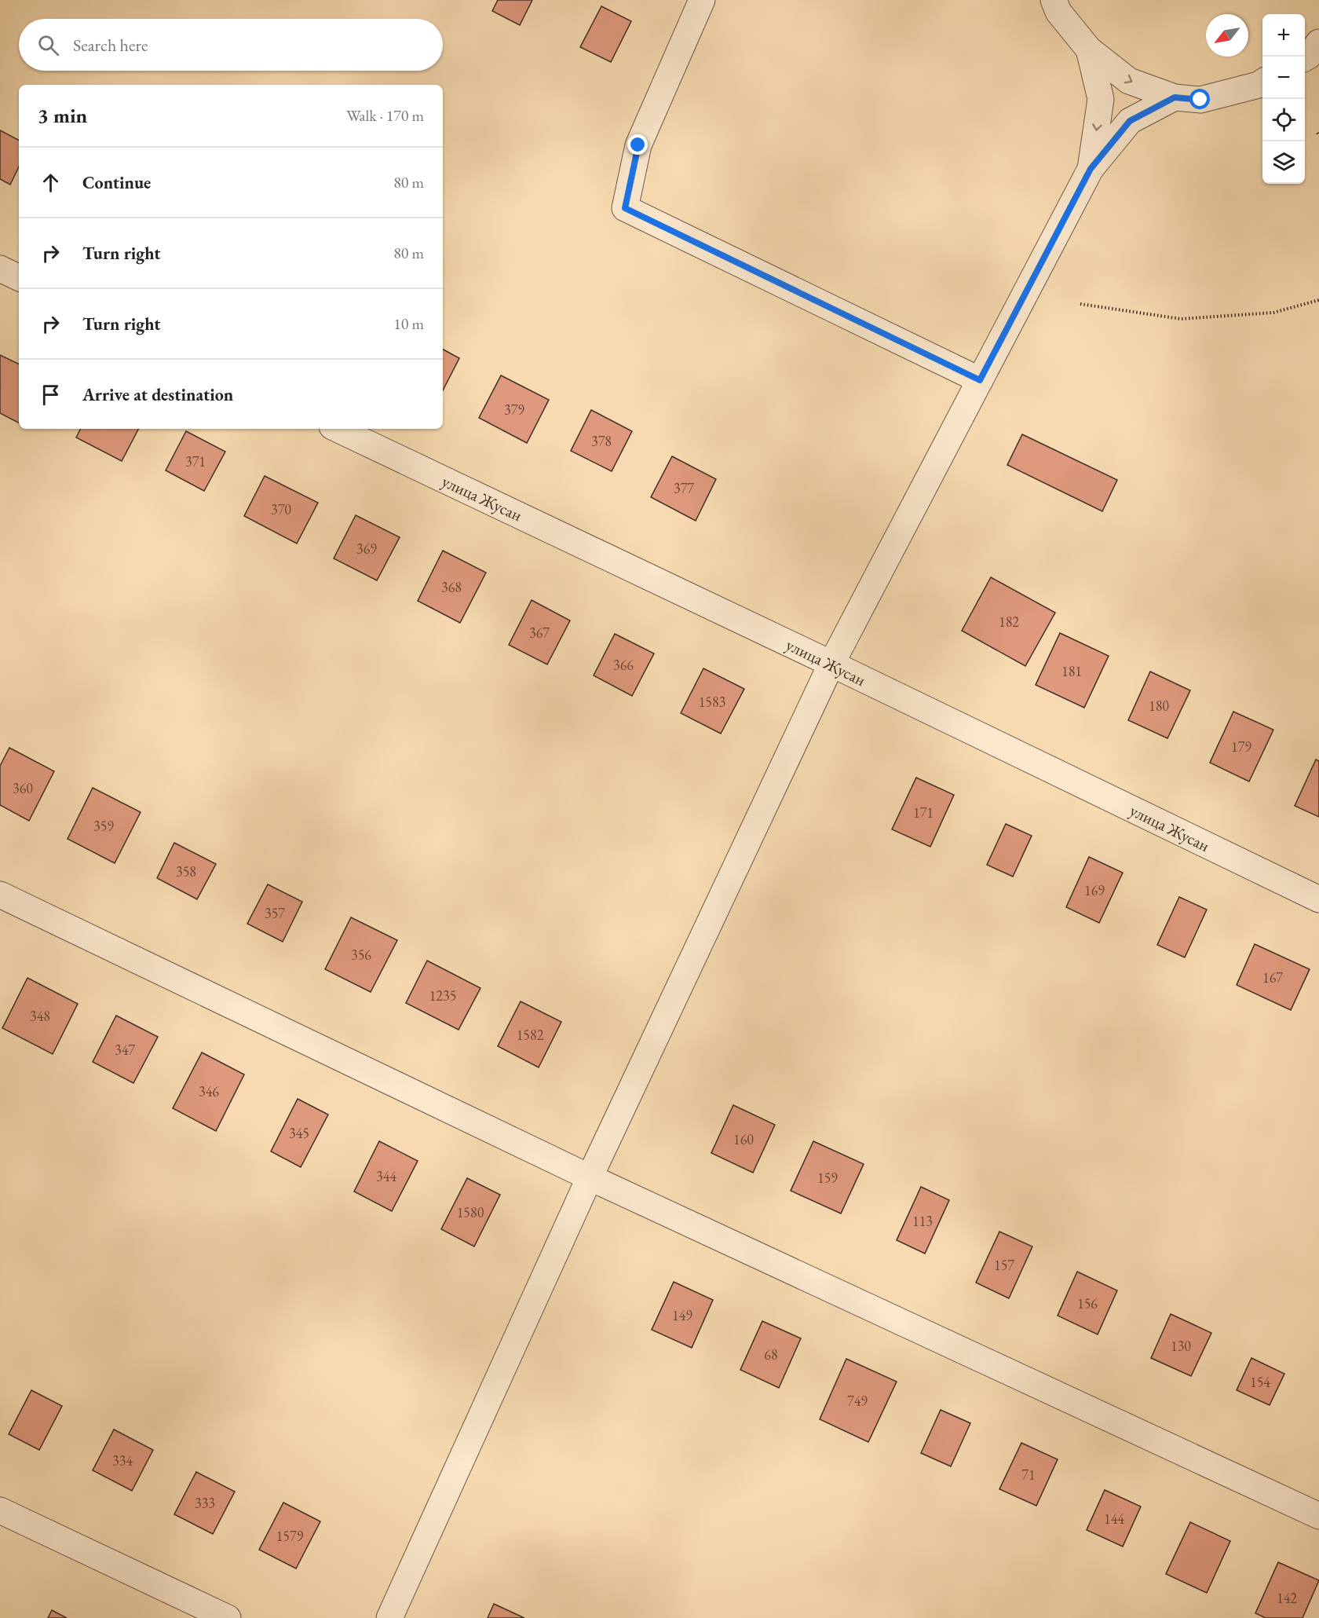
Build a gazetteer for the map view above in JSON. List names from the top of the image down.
{
  "streets": {
    "street": ["улица Жусан"]
  },
  "house_numbers": [
    "379",
    "378",
    "371",
    "377",
    "370",
    "369",
    "368",
    "182",
    "367",
    "366",
    "181",
    "1583",
    "180",
    "179",
    "360",
    "171",
    "359",
    "358",
    "169",
    "357",
    "356",
    "167",
    "1235",
    "348",
    "1582",
    "347",
    "346",
    "345",
    "160",
    "344",
    "159",
    "1580",
    "113",
    "157",
    "156",
    "149",
    "130",
    "68",
    "154",
    "749",
    "334",
    "71",
    "333",
    "144",
    "1579",
    "142"
  ],
  "north": "bottom left",
  "page": {
    "map_buttons": ["+", "−"],
    "search": "Search here",
    "heading": ["3 min", "Walk · 170 m"],
    "list": [
      ["Continue", "80 m"],
      ["Turn right", "80 m"],
      ["Turn right", "10 m"],
      "Arrive at destination"
    ]
  }
}
